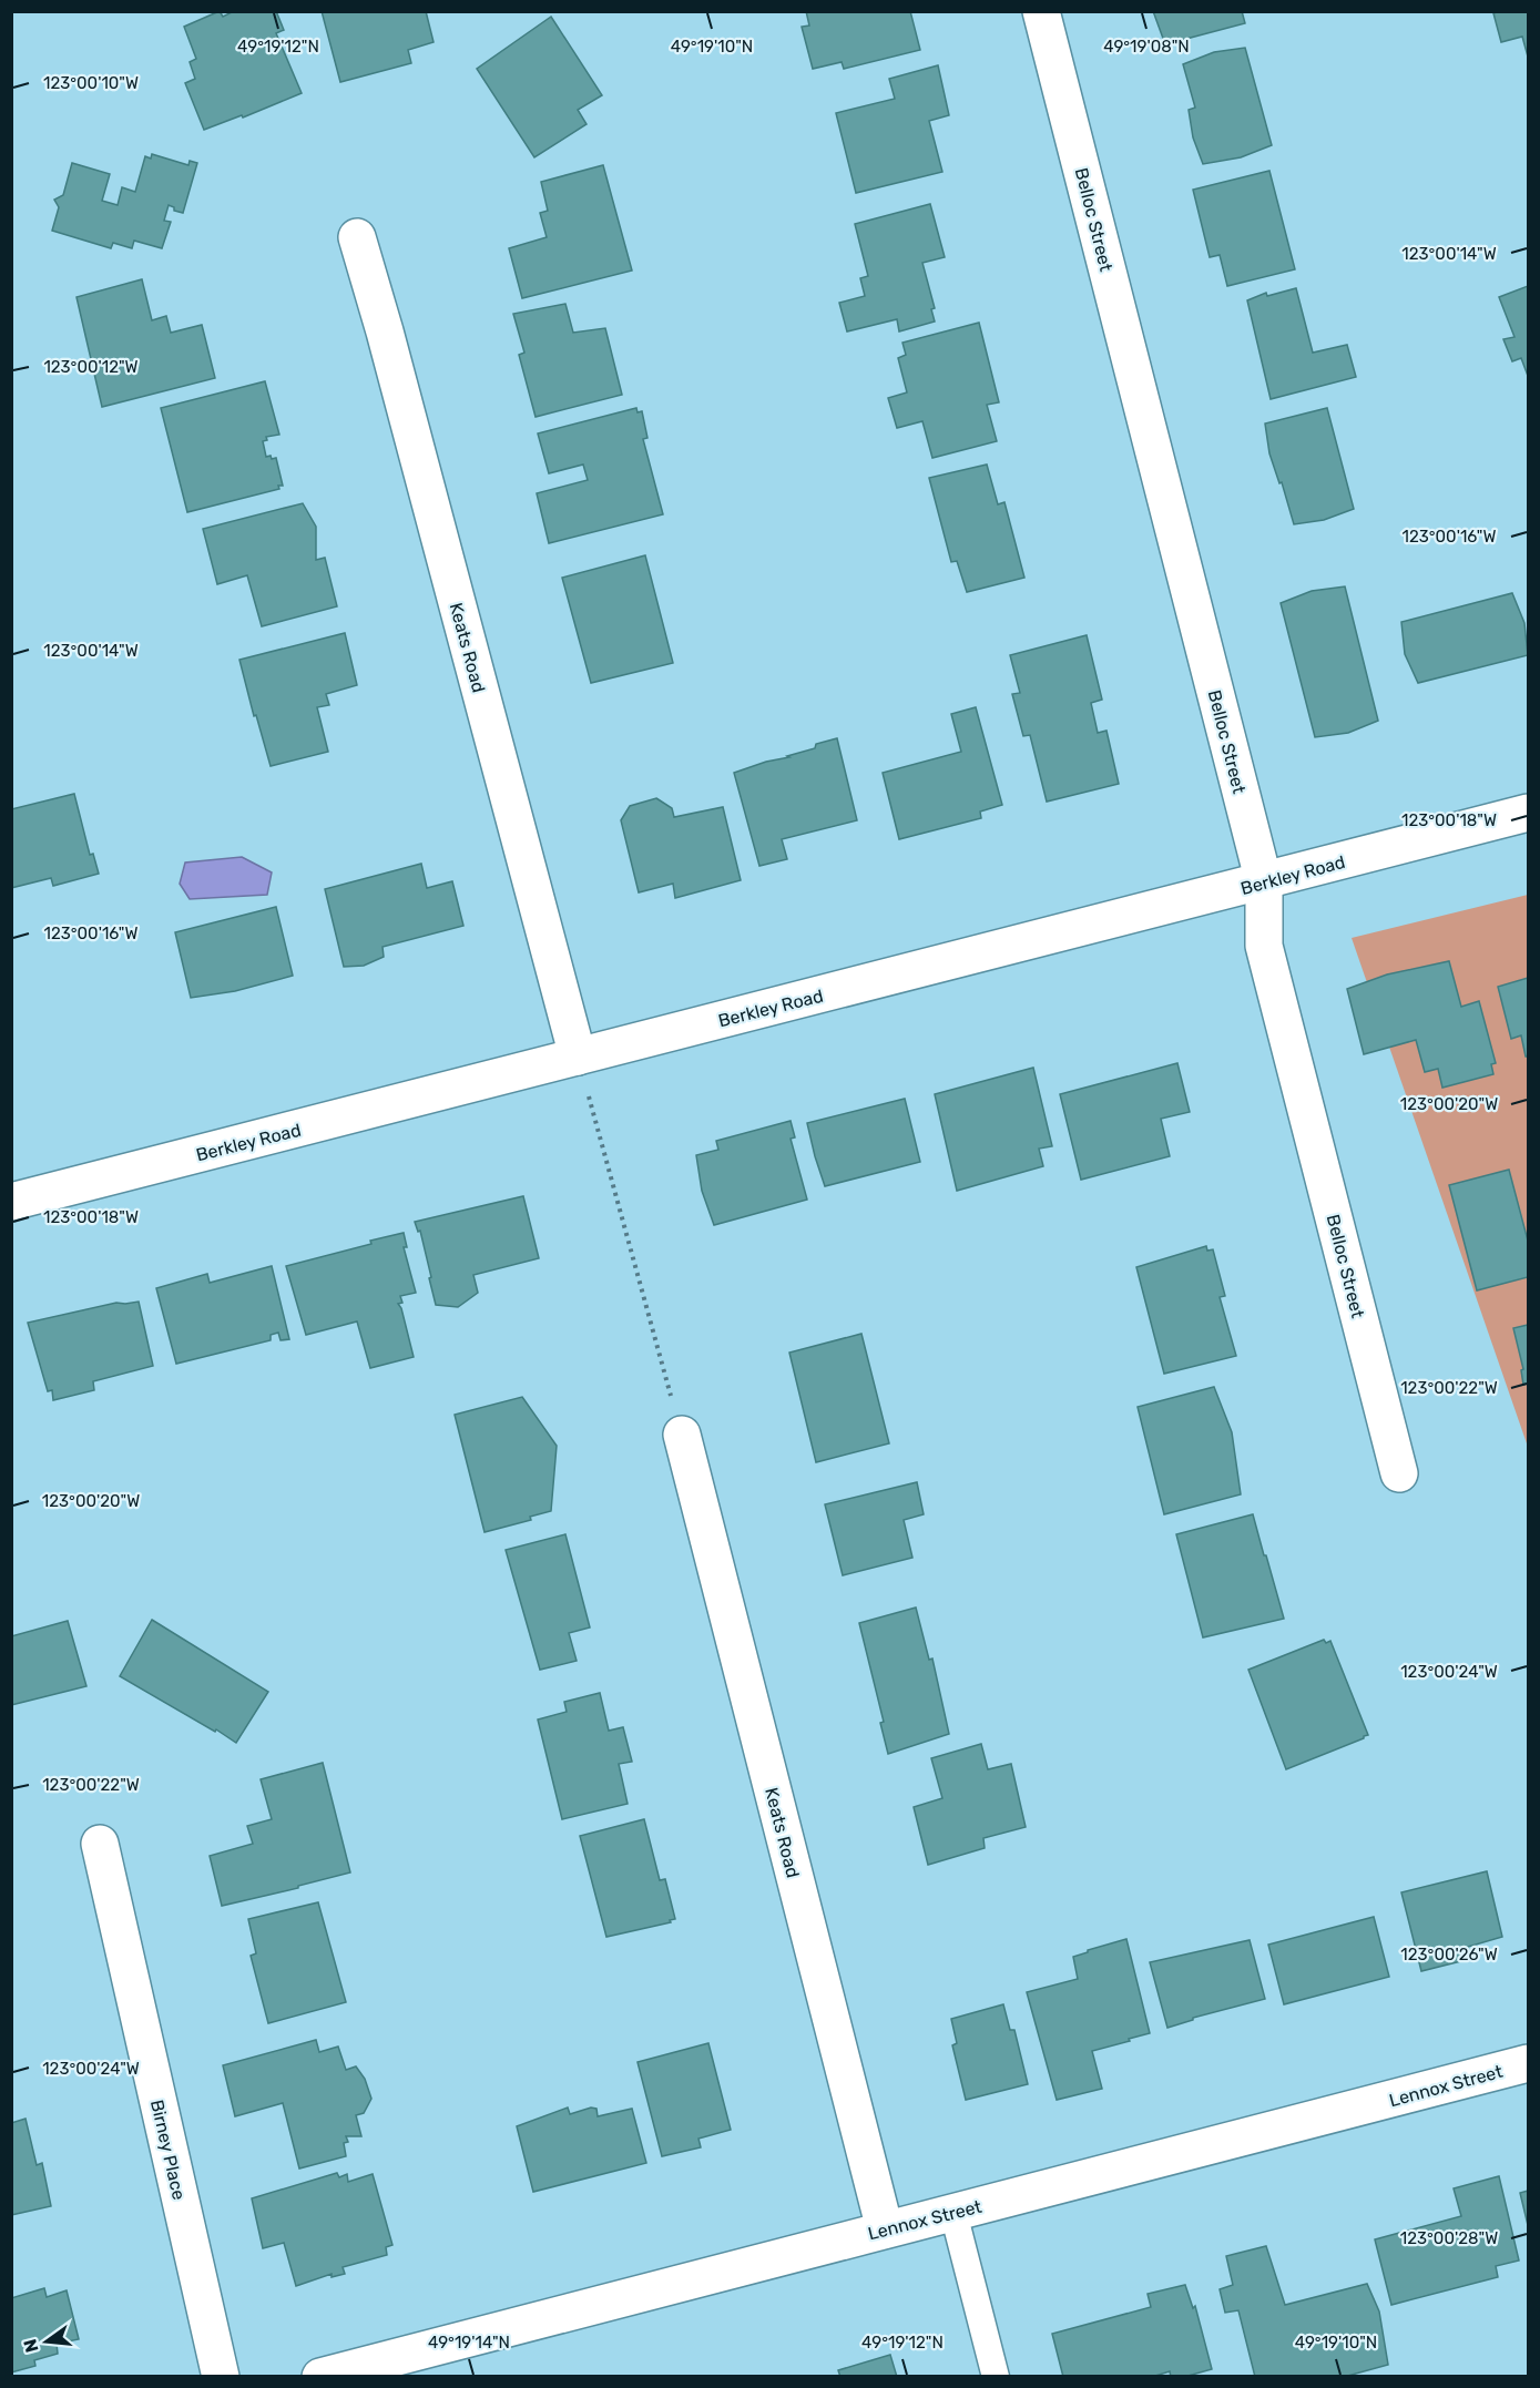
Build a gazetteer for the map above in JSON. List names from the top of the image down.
{
  "streets": {
    "street": [
      "Belloc Street",
      "Keats Road",
      "Berkley Road",
      "Lennox Street",
      "Birney Place"
    ]
  },
  "crossings": [
    ["Belloc Street", "Berkley Road"],
    ["Keats Road", "Berkley Road"],
    ["Keats Road", "Lennox Street"]
  ],
  "north": "left",
  "coordinates": [
    "49°19'12\"N",
    "49°19'10\"N",
    "49°19'08\"N",
    "123°00'10\"W",
    "123°00'14\"W",
    "123°00'12\"W",
    "123°00'16\"W",
    "123°00'18\"W",
    "123°00'20\"W",
    "123°00'22\"W",
    "123°00'24\"W",
    "123°00'26\"W",
    "123°00'28\"W",
    "49°19'14\"N"
  ]
}
